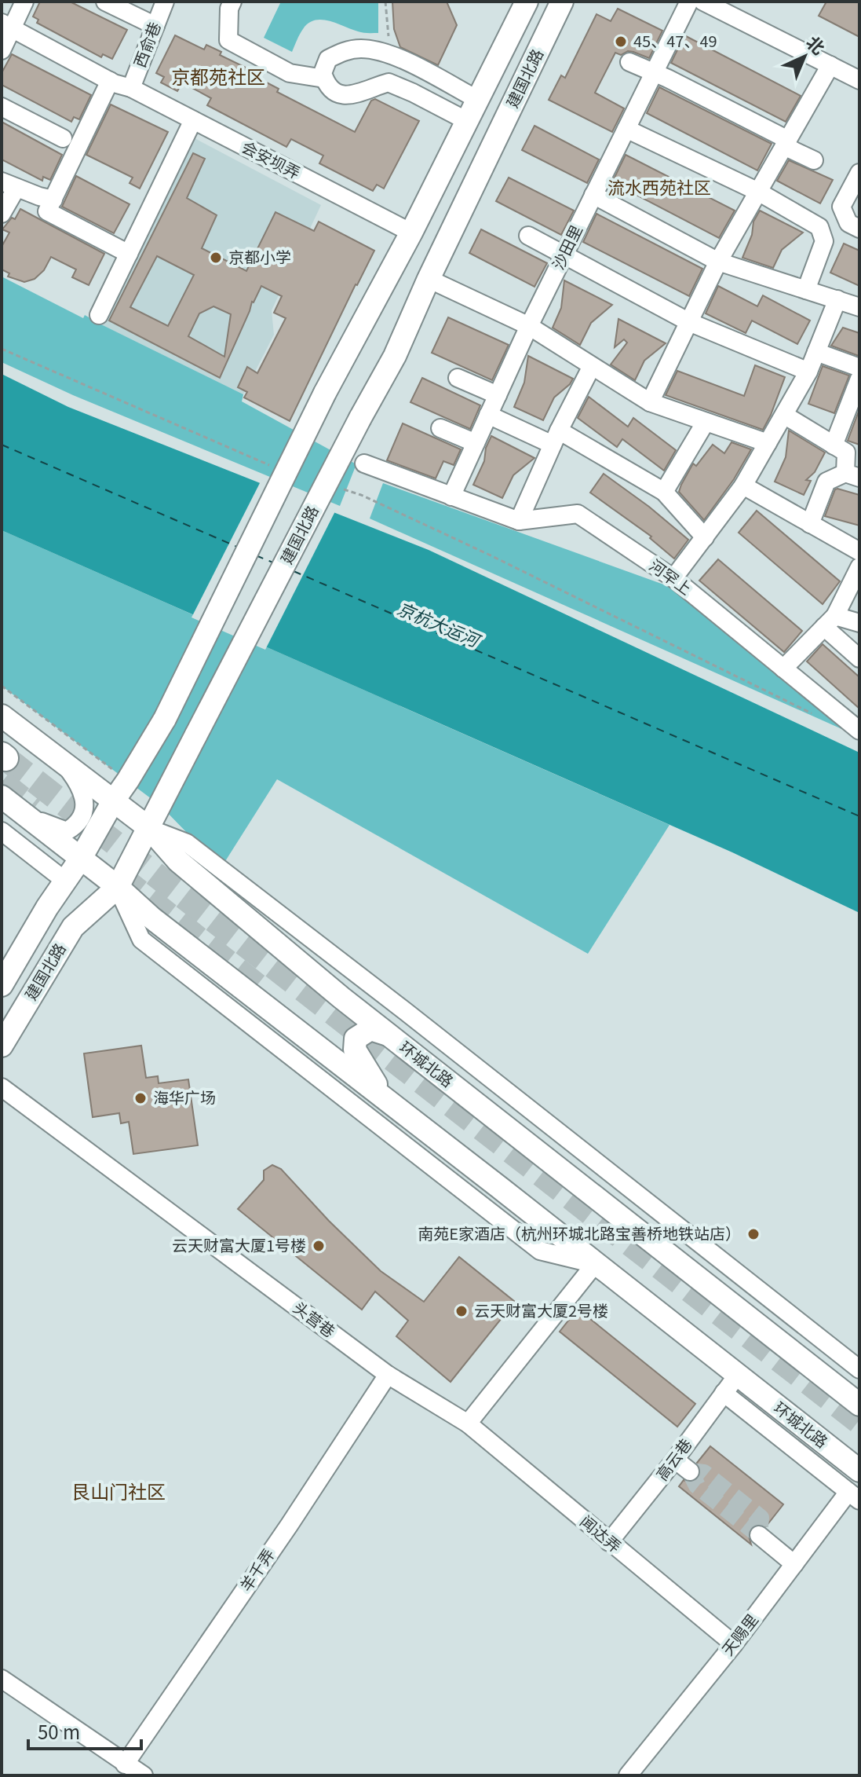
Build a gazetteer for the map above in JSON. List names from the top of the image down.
{
  "streets": {
    "main road": ["建国北路", "环城北路"],
    "street": [
      "西俞巷",
      "会安坝弄",
      "沙田里",
      "河罕上",
      "头营巷",
      "高云巷",
      "闻达弄",
      "羊千弄",
      "天赐里"
    ]
  },
  "crossings": [
    ["西俞巷", "会安坝弄"],
    ["建国北路", "会安坝弄"],
    ["建国北路", "环城北路"],
    ["沙田里", "河罕上"],
    ["环城北路", "高云巷"],
    ["头营巷", "闻达弄"],
    ["头营巷", "羊千弄"],
    ["高云巷", "闻达弄"],
    ["闻达弄", "天赐里"]
  ],
  "districts": ["京都苑社区", "流水西苑社区", "艮山门社区"],
  "water": ["京杭大运河"],
  "places": [
    "45、47、49",
    "京都小学",
    "海华广场",
    "南苑E家酒店（杭州环城北路宝善桥地铁站店）",
    "云天财富大厦1号楼",
    "云天财富大厦2号楼"
  ],
  "scale_bar": "50 m",
  "north": "top right"
}
